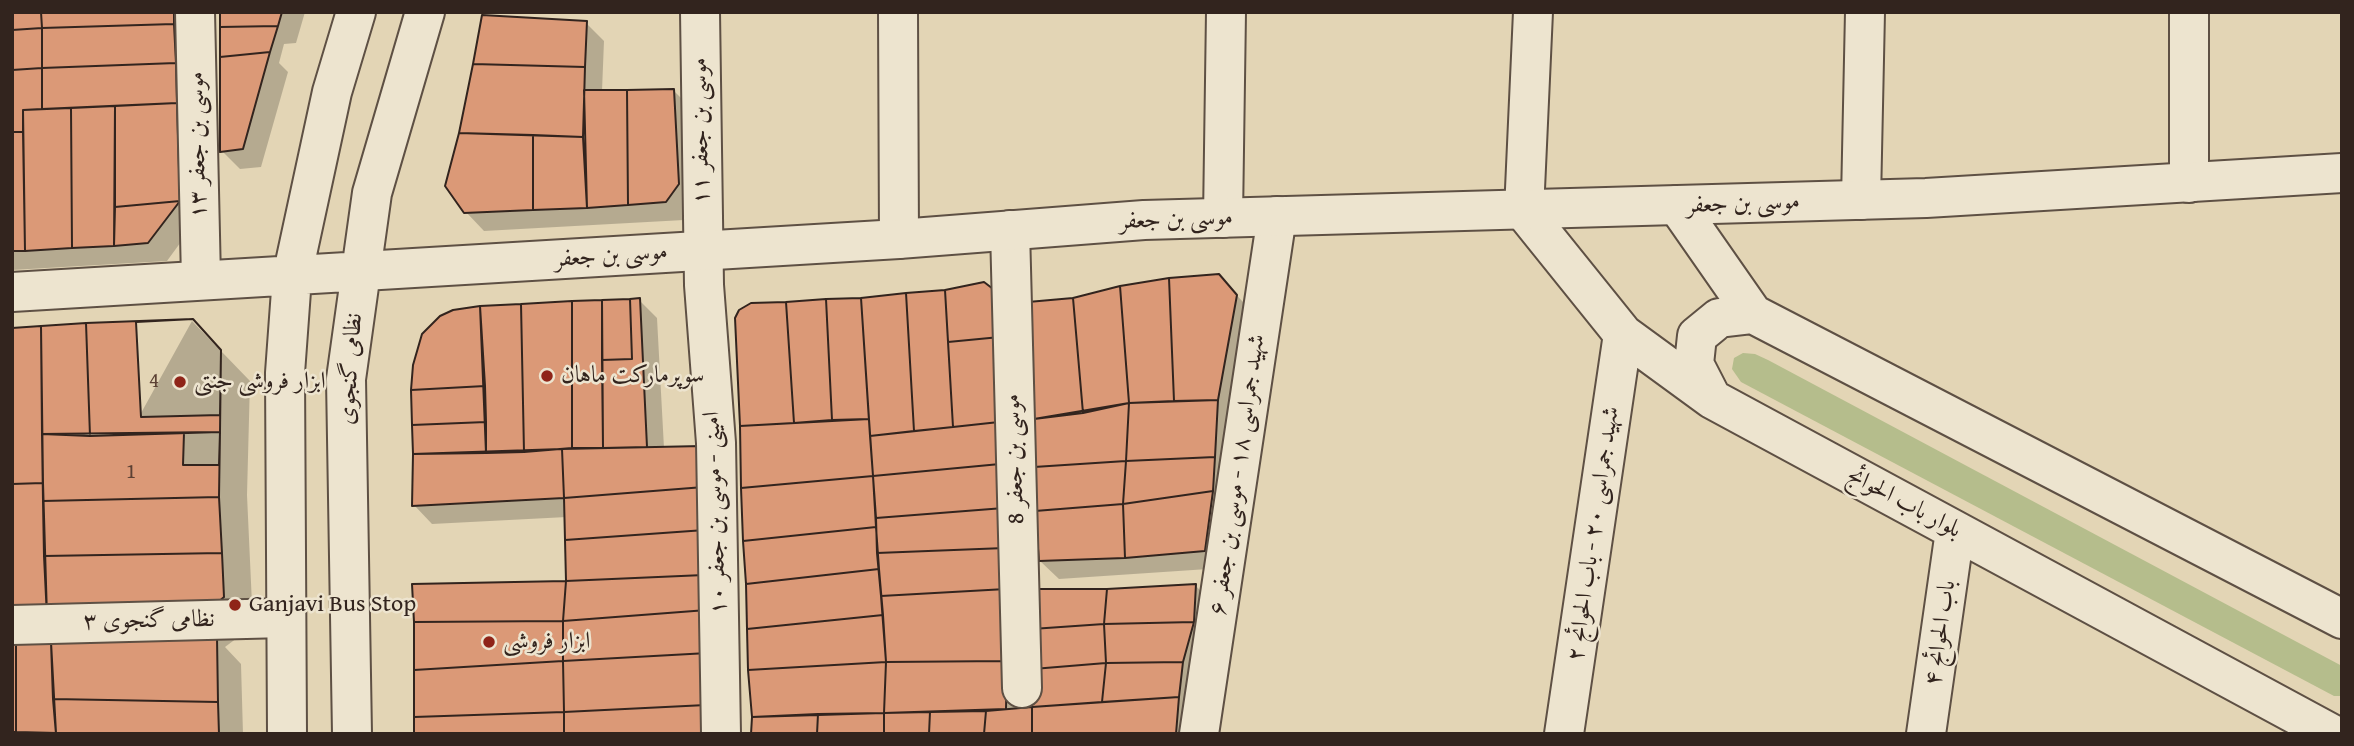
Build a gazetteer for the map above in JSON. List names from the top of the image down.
{
  "streets": {
    "street": [
      "موسی بن جعفر ۱۱",
      "موسی بن جعفر ۱۳",
      "موسی بن جعفر",
      "نظامی گنجوی",
      "موسی بن جعفر 8",
      "شهید جمراسی ۱۸ - موسی بن جعفر ۶",
      "بلوار باب الحوائج",
      "امینی - موسی بن جعفر ۱۰",
      "شهید جمراسی ۲۰ - باب الحوائج ۲",
      "نظامی گنجوی ۳",
      "باب الحوائج ۴"
    ]
  },
  "crossings": [
    ["موسی بن جعفر ۱۱", "موسی بن جعفر"],
    ["موسی بن جعفر ۱۱", "امینی - موسی بن جعفر ۱۰"],
    ["موسی بن جعفر ۱۳", "موسی بن جعفر"],
    ["موسی بن جعفر", "نظامی گنجوی"],
    ["موسی بن جعفر", "موسی بن جعفر 8"],
    ["موسی بن جعفر", "شهید جمراسی ۱۸ - موسی بن جعفر ۶"],
    ["موسی بن جعفر", "بلوار باب الحوائج"],
    ["موسی بن جعفر", "امینی - موسی بن جعفر ۱۰"],
    ["بلوار باب الحوائج", "شهید جمراسی ۲۰ - باب الحوائج ۲"],
    ["بلوار باب الحوائج", "باب الحوائج ۴"]
  ],
  "places": [
    "سوپرمارکت ماهان",
    "ابزار فروشی جنتی",
    "Ganjavi Bus Stop",
    "ابزار فروشی"
  ],
  "house_numbers": ["4", "1"]
}
